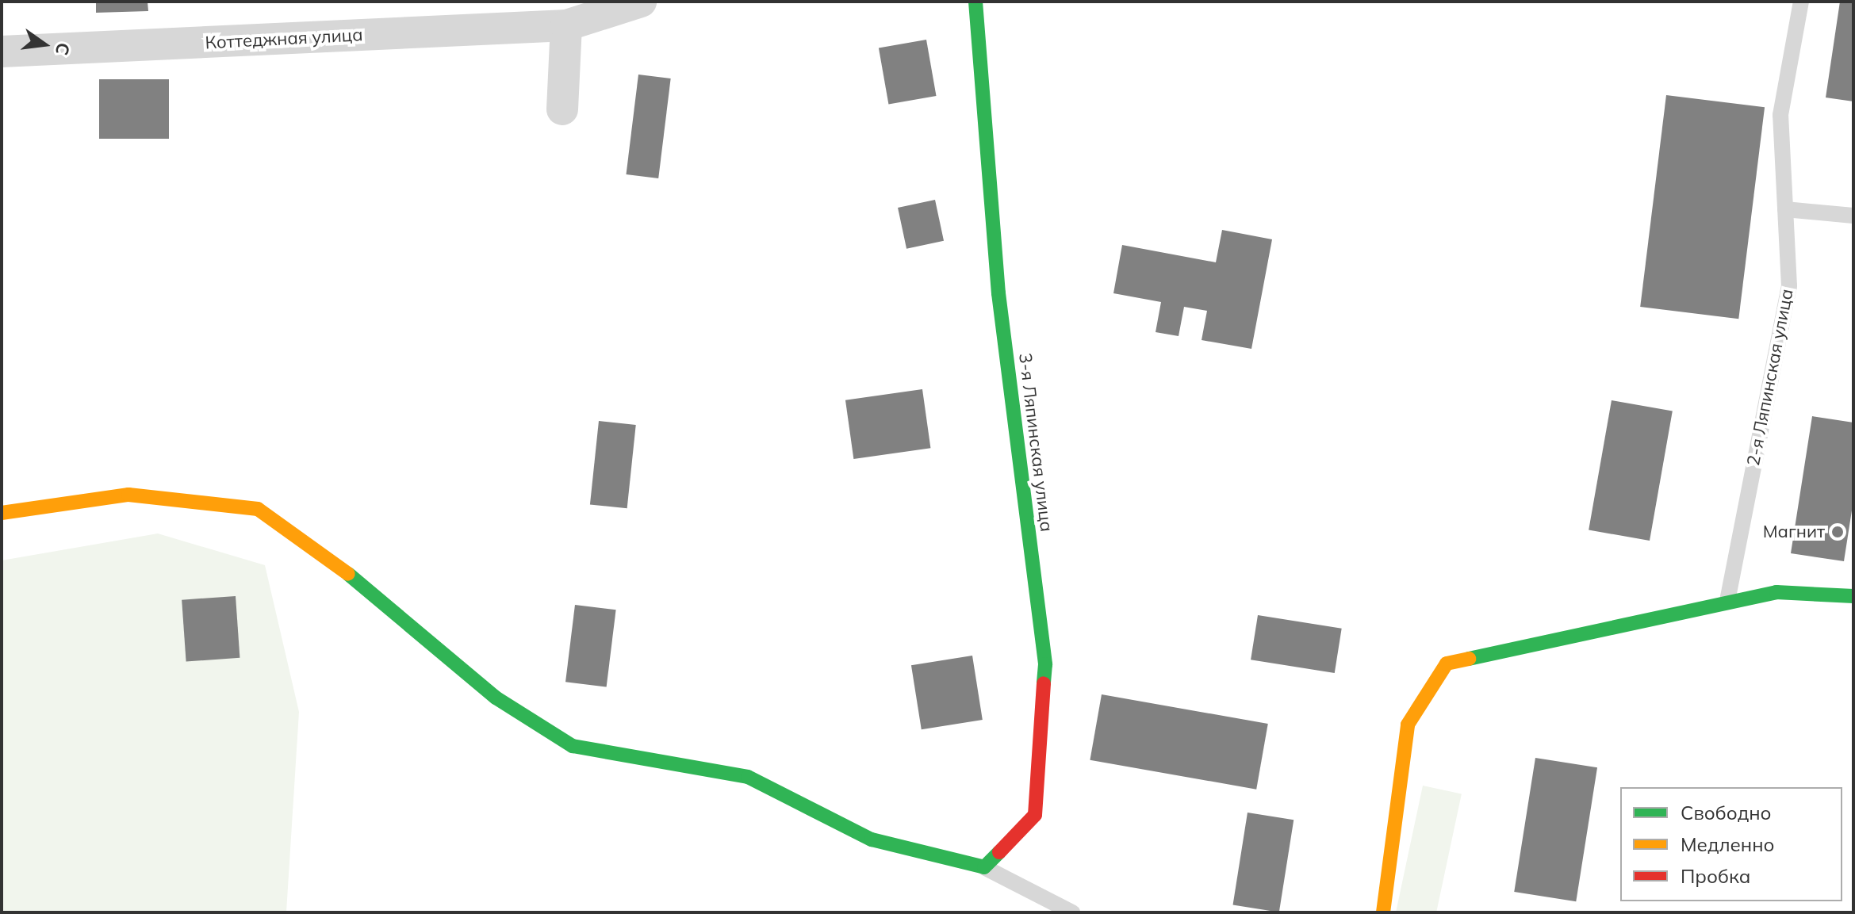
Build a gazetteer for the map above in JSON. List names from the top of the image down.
{
  "streets": {
    "street": ["Коттеджная улица", "3-я Ляпинская улица"],
    "lane": ["2-я Ляпинская улица"]
  },
  "places": ["Магнит"],
  "legend": ["Свободно", "Медленно", "Пробка"],
  "north": "right"
}
